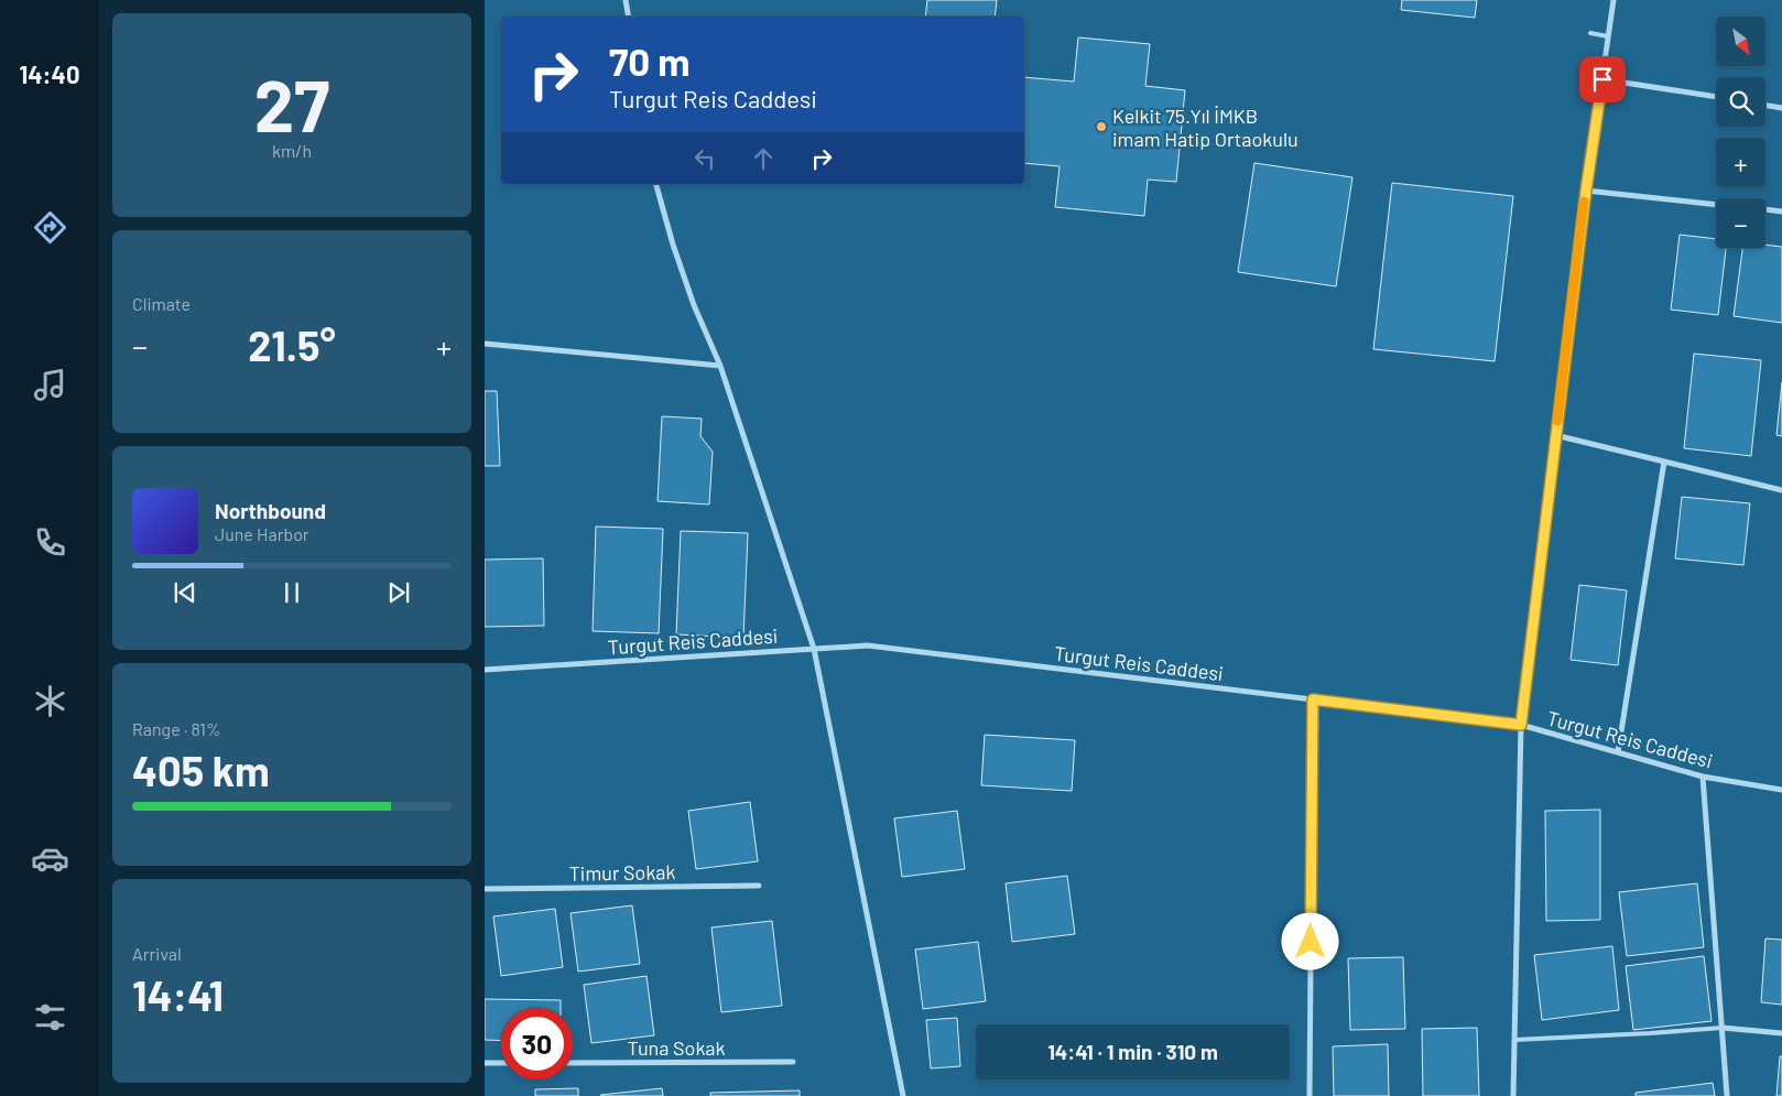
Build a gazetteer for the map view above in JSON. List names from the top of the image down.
{
  "streets": {
    "street": ["Turgut Reis Caddesi", "Timur Sokak", "Tuna Sokak"]
  },
  "places": ["Kelkit 75.Yıl İMKB imam Hatip Ortaokulu"],
  "north": "bottom right",
  "page": {
    "tabs": "14:40",
    "tile": [
      ["27", "km/h"],
      "Climate",
      ["Range · 81%", "405 km"],
      ["Arrival", "14:41"]
    ],
    "map_buttons": ["+", "−"],
    "turn": ["70 m", "Turgut Reis Caddesi"],
    "heat": ["−", "21.5°", "+"],
    "song": ["Northbound", "June Harbor"],
    "limit": "30",
    "trip": "14:41 · 1 min · 310 m"
  }
}
